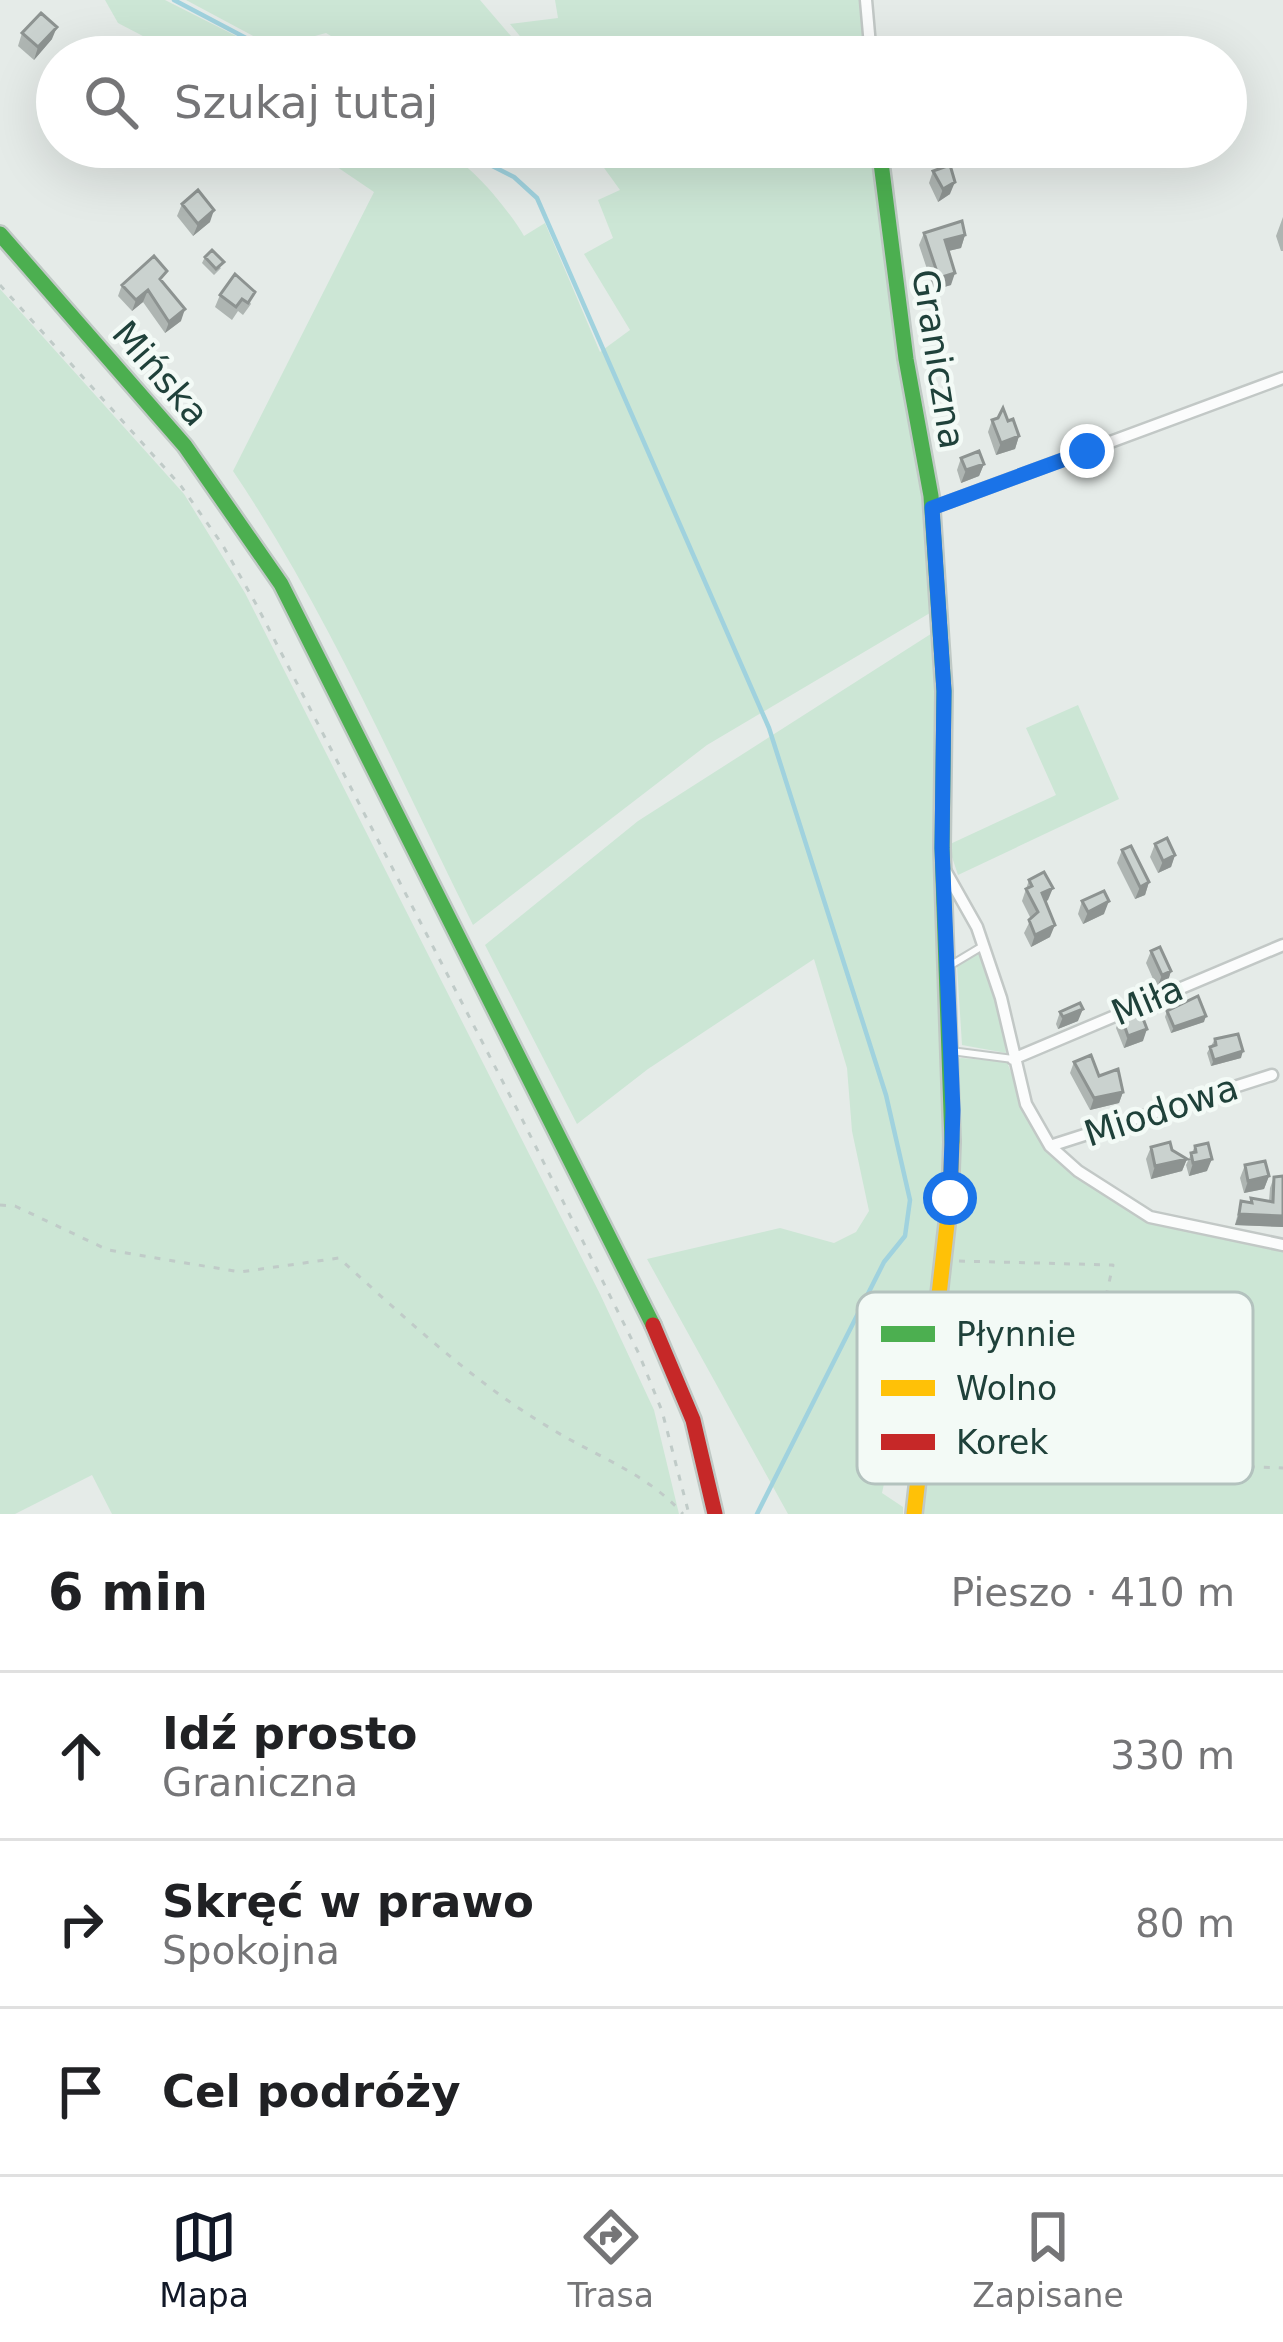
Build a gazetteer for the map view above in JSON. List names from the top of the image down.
{
  "streets": {
    "main road": ["Graniczna", "Mińska"],
    "street": ["Miła", "Miodowa"]
  },
  "legend": ["Płynnie", "Wolno", "Korek"],
  "page": {
    "search": "Szukaj tutaj",
    "heading": ["6 min", "Pieszo · 410 m"],
    "list": [
      ["Idź prosto", "Graniczna", "330 m"],
      ["Skręć w prawo", "Spokojna", "80 m"],
      "Cel podróży"
    ],
    "nav": ["Mapa", "Trasa", "Zapisane"]
  }
}
